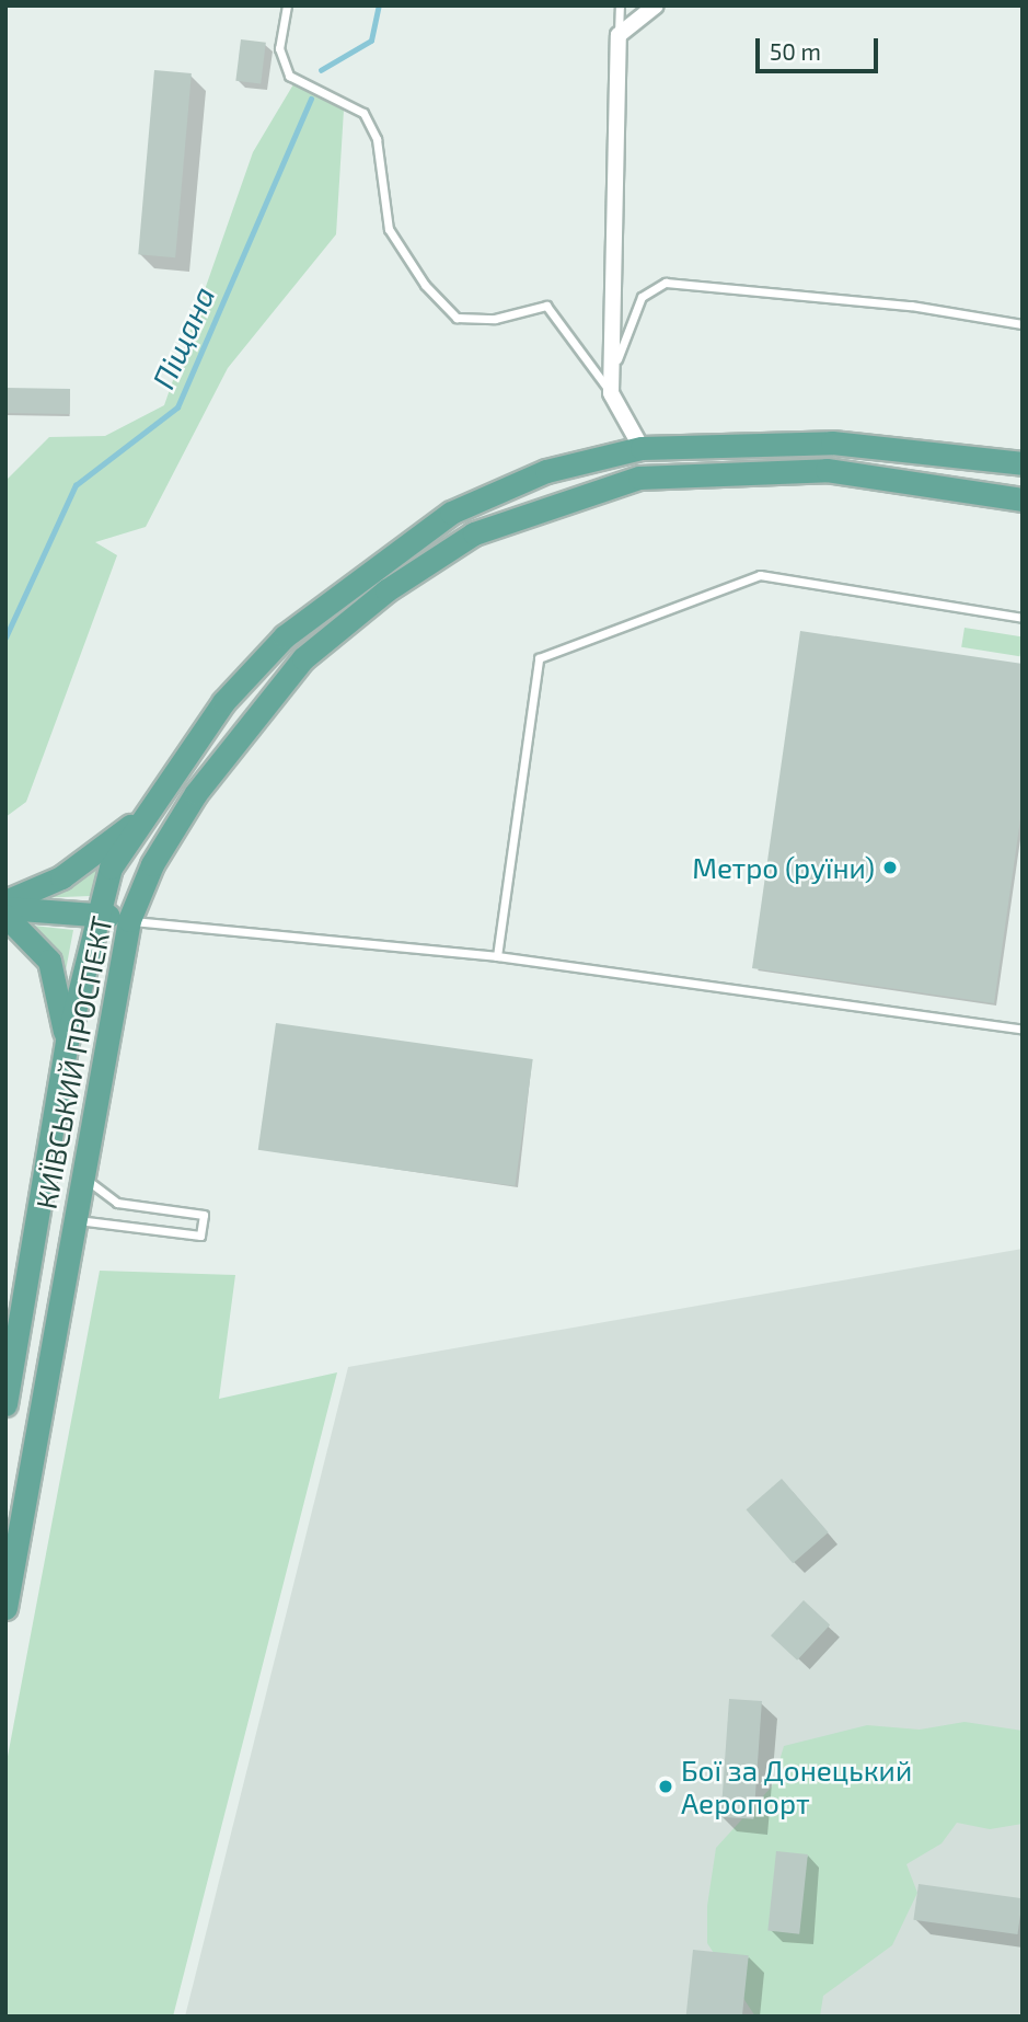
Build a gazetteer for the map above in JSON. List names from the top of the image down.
{
  "streets": {
    "main road": ["КИЇВСЬКИЙ ПРОСПЕКТ"]
  },
  "water": ["Піщана"],
  "places": ["Метро (руїни)", "Бої за Донецький Аеропорт"],
  "scale_bar": "50 m"
}
